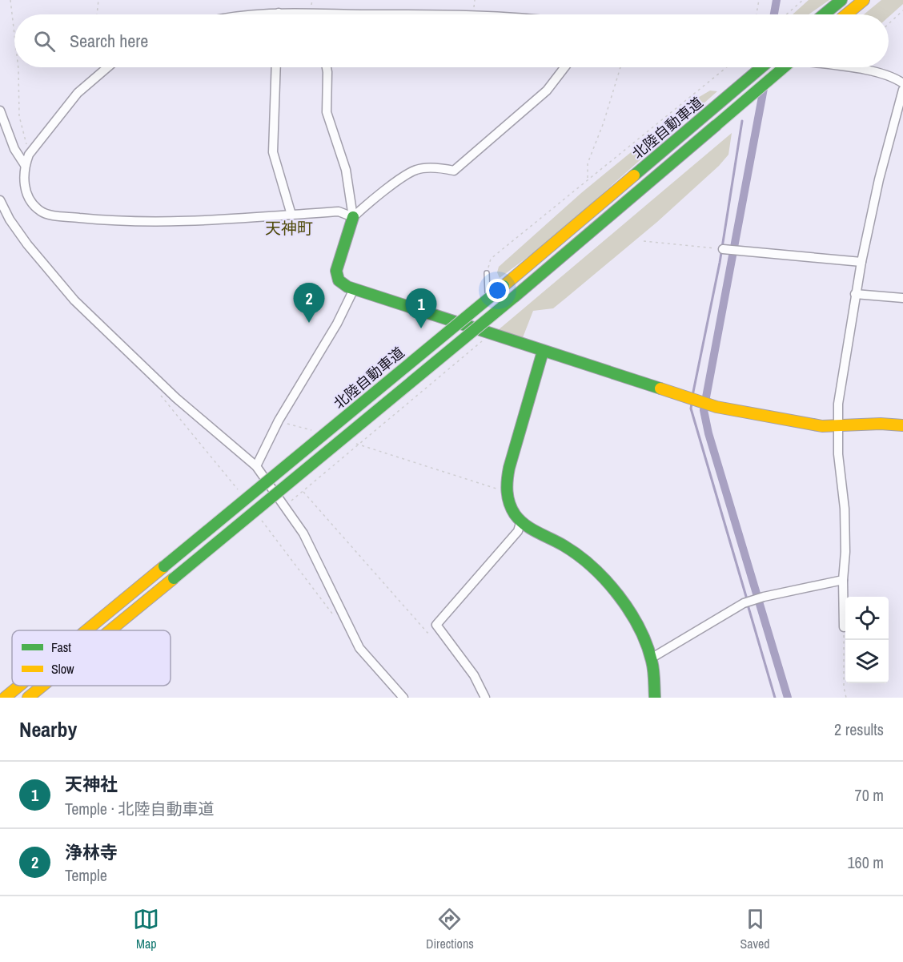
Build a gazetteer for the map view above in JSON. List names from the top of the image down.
{
  "streets": {
    "main road": ["北陸自動車道"]
  },
  "districts": ["天神町"],
  "legend": ["Fast", "Slow"],
  "page": {
    "search": "Search here",
    "pins": ["2", "1"],
    "heading": ["Nearby", "2 results"],
    "list": [
      {
        "mark": "1",
        "name": "天神社",
        "note": "Temple · 北陸自動車道",
        "value": "70 m"
      },
      {
        "mark": "2",
        "name": "浄林寺",
        "note": "Temple",
        "value": "160 m"
      }
    ],
    "nav": ["Map", "Directions", "Saved"]
  }
}
